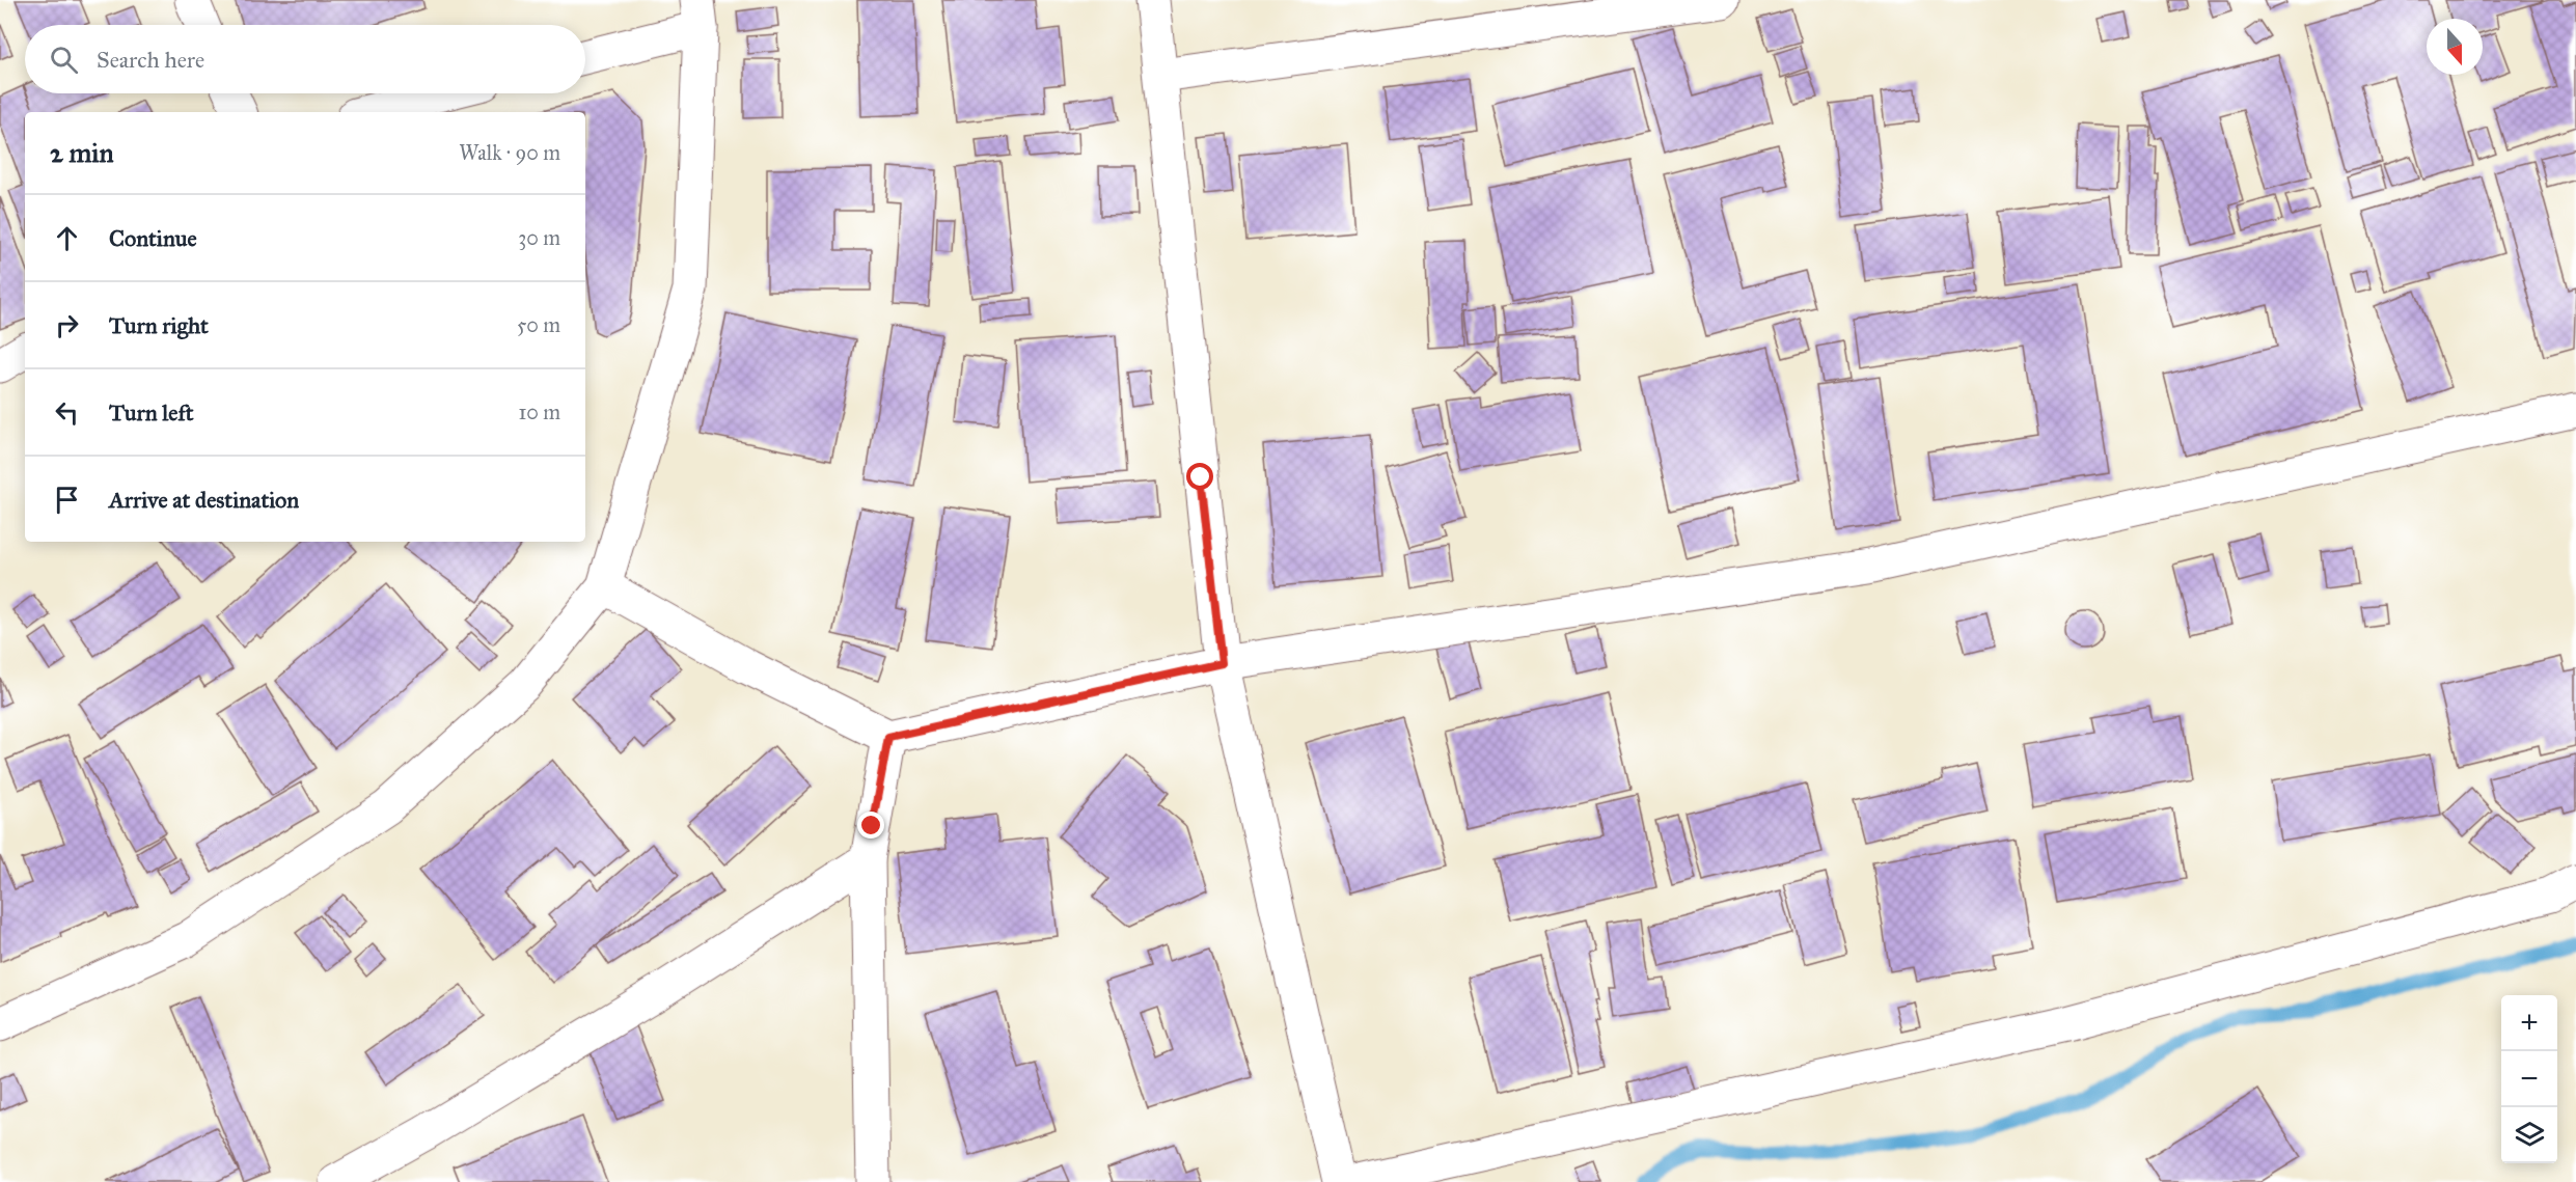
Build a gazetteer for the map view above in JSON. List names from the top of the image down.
{
  "north": "bottom",
  "page": {
    "search": "Search here",
    "heading": ["2 min", "Walk · 90 m"],
    "list": [
      ["Continue", "30 m"],
      ["Turn right", "50 m"],
      ["Turn left", "10 m"],
      "Arrive at destination"
    ],
    "map_buttons": ["+", "−"]
  }
}
